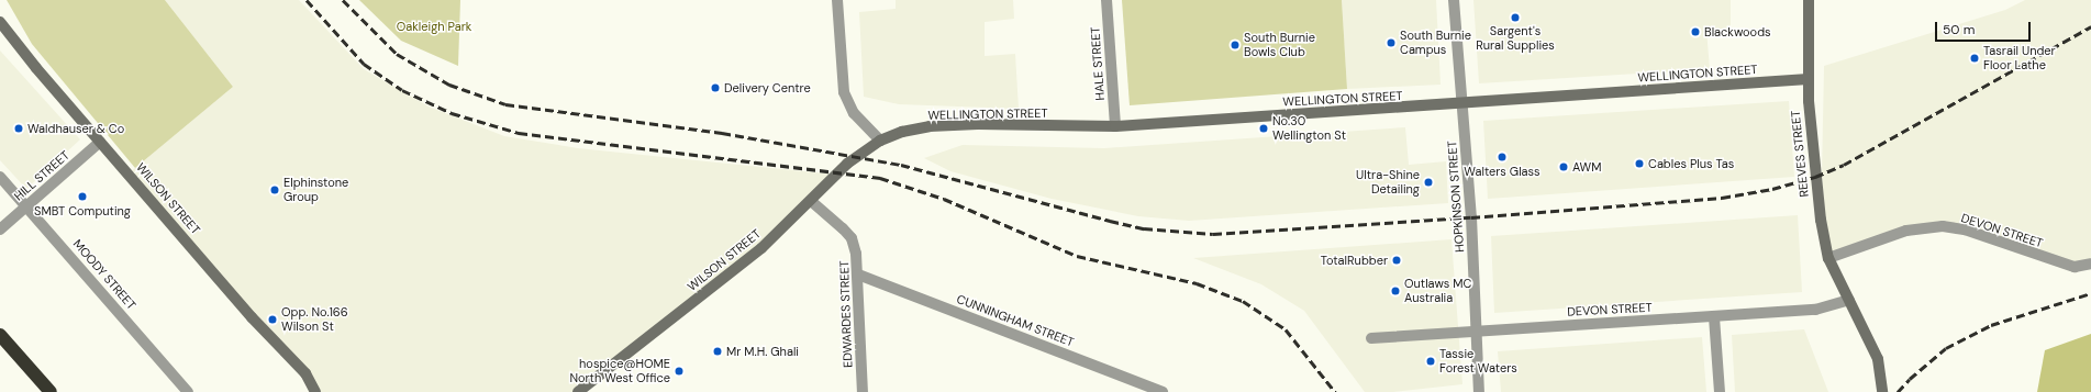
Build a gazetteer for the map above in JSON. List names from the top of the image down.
{
  "streets": {
    "street": [
      "HALE STREET",
      "WELLINGTON STREET",
      "REEVES STREET",
      "HILL STREET",
      "HOPKINSON STREET",
      "WILSON STREET",
      "DEVON STREET",
      "MOODY STREET",
      "EDWARDES STREET",
      "CUNNINGHAM STREET"
    ]
  },
  "crossings": [
    ["HALE STREET", "WELLINGTON STREET"],
    ["WELLINGTON STREET", "REEVES STREET"],
    ["WELLINGTON STREET", "HOPKINSON STREET"],
    ["WELLINGTON STREET", "WILSON STREET"],
    ["REEVES STREET", "DEVON STREET"],
    ["HILL STREET", "WILSON STREET"],
    ["HILL STREET", "MOODY STREET"],
    ["HOPKINSON STREET", "DEVON STREET"],
    ["WILSON STREET", "EDWARDES STREET"],
    ["EDWARDES STREET", "CUNNINGHAM STREET"]
  ],
  "parks": ["Oakleigh Park"],
  "places": [
    "Sargent's Rural Supplies",
    "Blackwoods",
    "South Burnie Campus",
    "South Burnie Bowls Club",
    "Tasrail Under Floor Lathe",
    "Delivery Centre",
    "Waldhauser & Co",
    "No.30 Wellington St",
    "Walters Glass",
    "Cables Plus Tas",
    "AWM",
    "Ultra-Shine Detailing",
    "Elphinstone Group",
    "SMBT Computing",
    "TotalRubber",
    "Outlaws MC Australia",
    "Opp. No.166 Wilson St",
    "Mr M.H. Ghali",
    "Tassie Forest Waters",
    "hospice@HOME North West Office"
  ],
  "scale_bar": "50 m"
}
